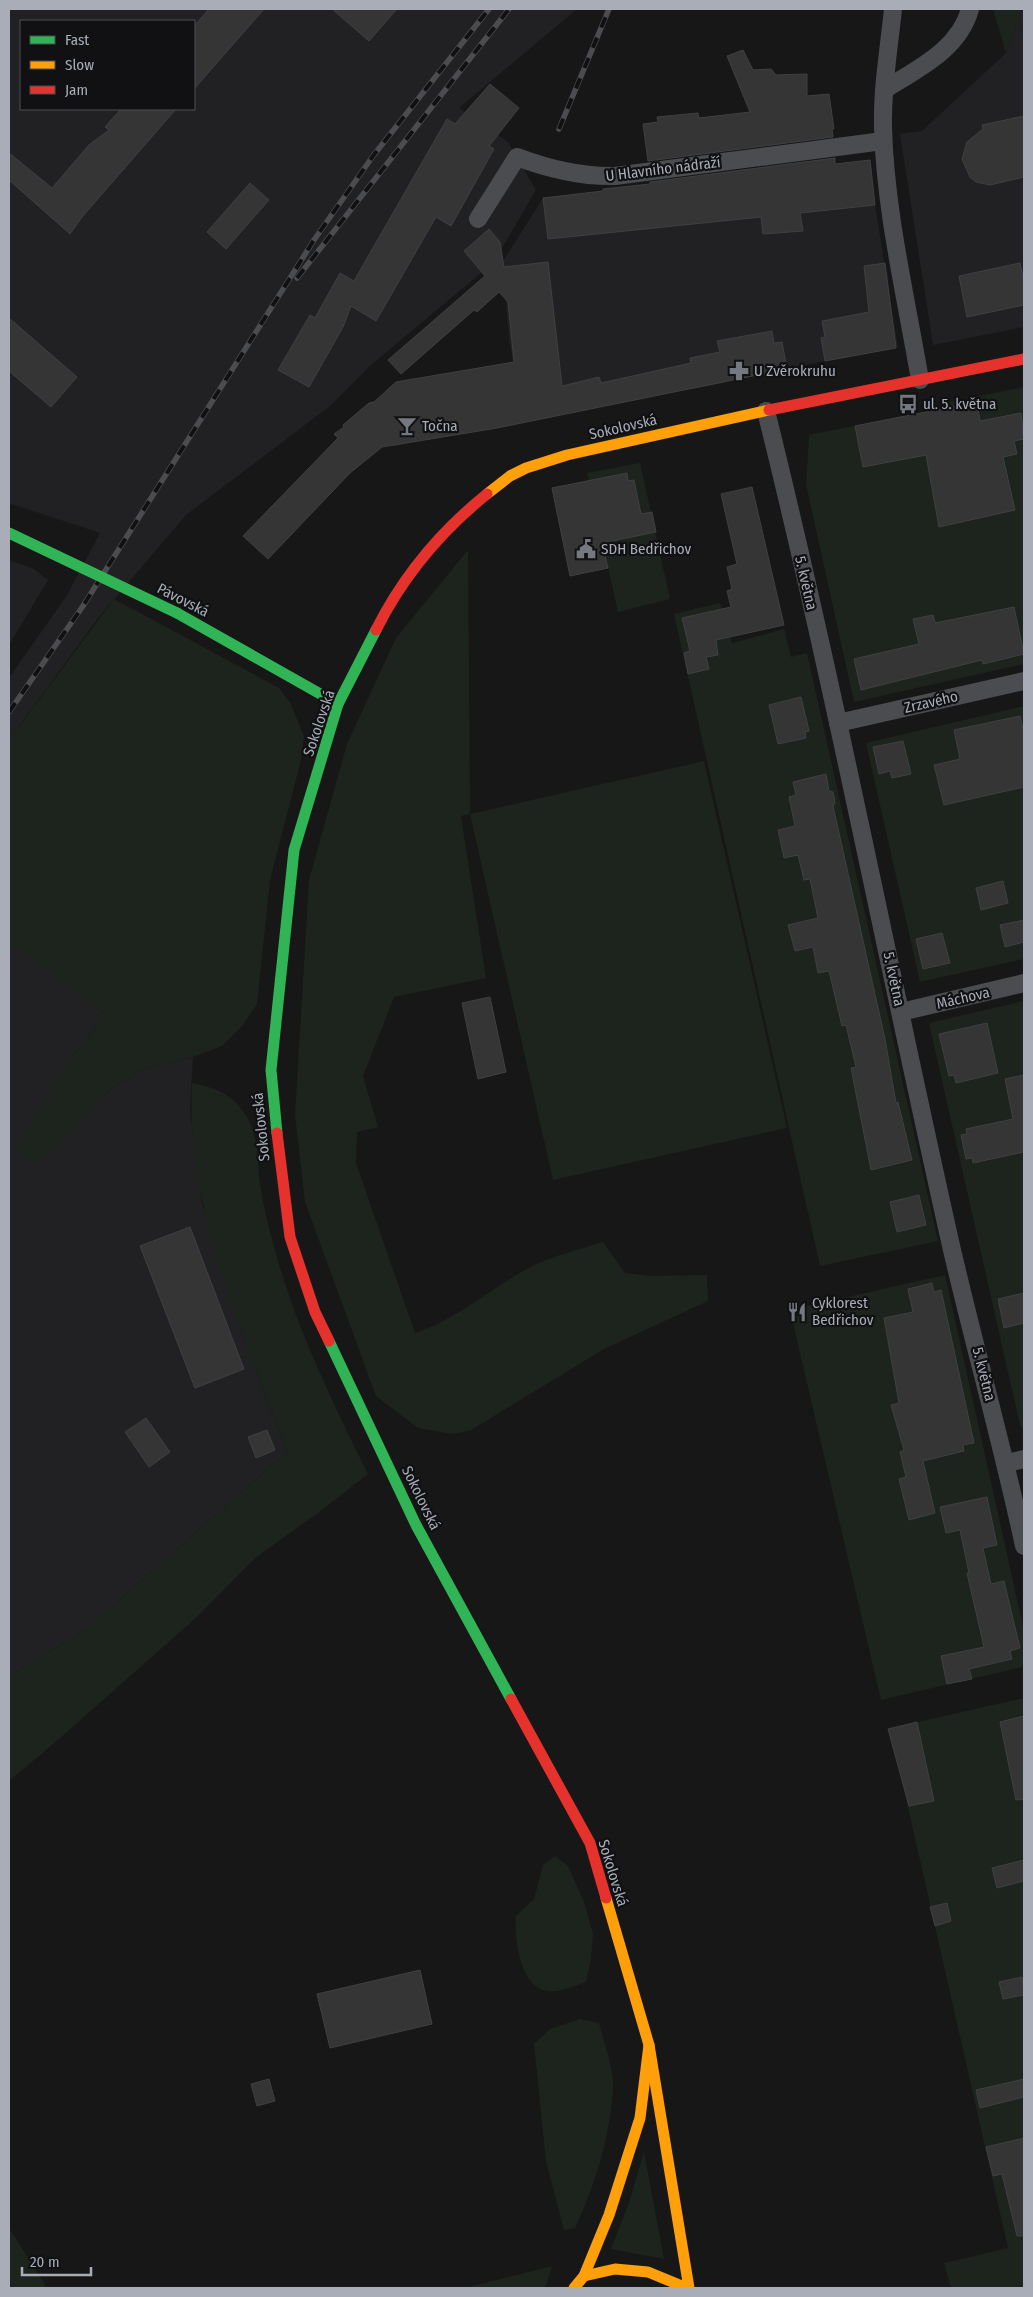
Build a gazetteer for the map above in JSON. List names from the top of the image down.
{
  "streets": {
    "main road": ["Sokolovská", "Pávovská"],
    "street": [
      "U Hlavního nádraží",
      "5. května",
      "Zrzavého",
      "Máchova"
    ]
  },
  "crossings": [
    ["Sokolovská", "5. května"],
    ["Sokolovská", "Pávovská"],
    ["5. května", "Zrzavého"],
    ["5. května", "Máchova"]
  ],
  "places": {
    "pharmacy": ["U Zvěrokruhu"],
    "bus stop": ["ul. 5. května"],
    "bar": ["Točna"],
    "public building": ["SDH Bedřichov"],
    "restaurant": ["Cyklorest Bedřichov"]
  },
  "legend": ["Fast", "Slow", "Jam"],
  "scale_bar": "20 m"
}
